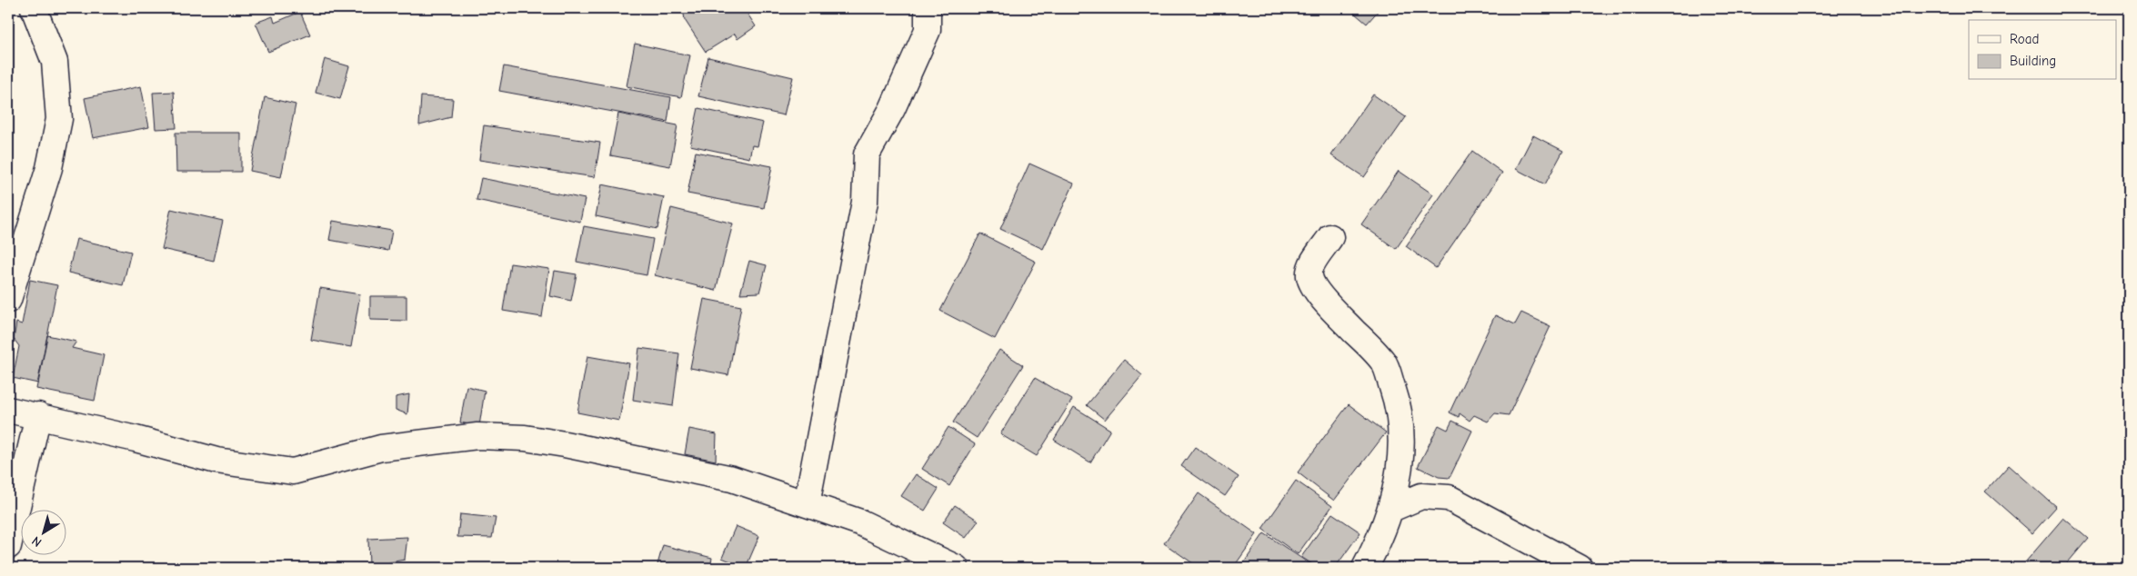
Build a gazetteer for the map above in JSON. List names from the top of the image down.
{
  "legend": ["Road", "Building"],
  "north": "bottom left"
}
